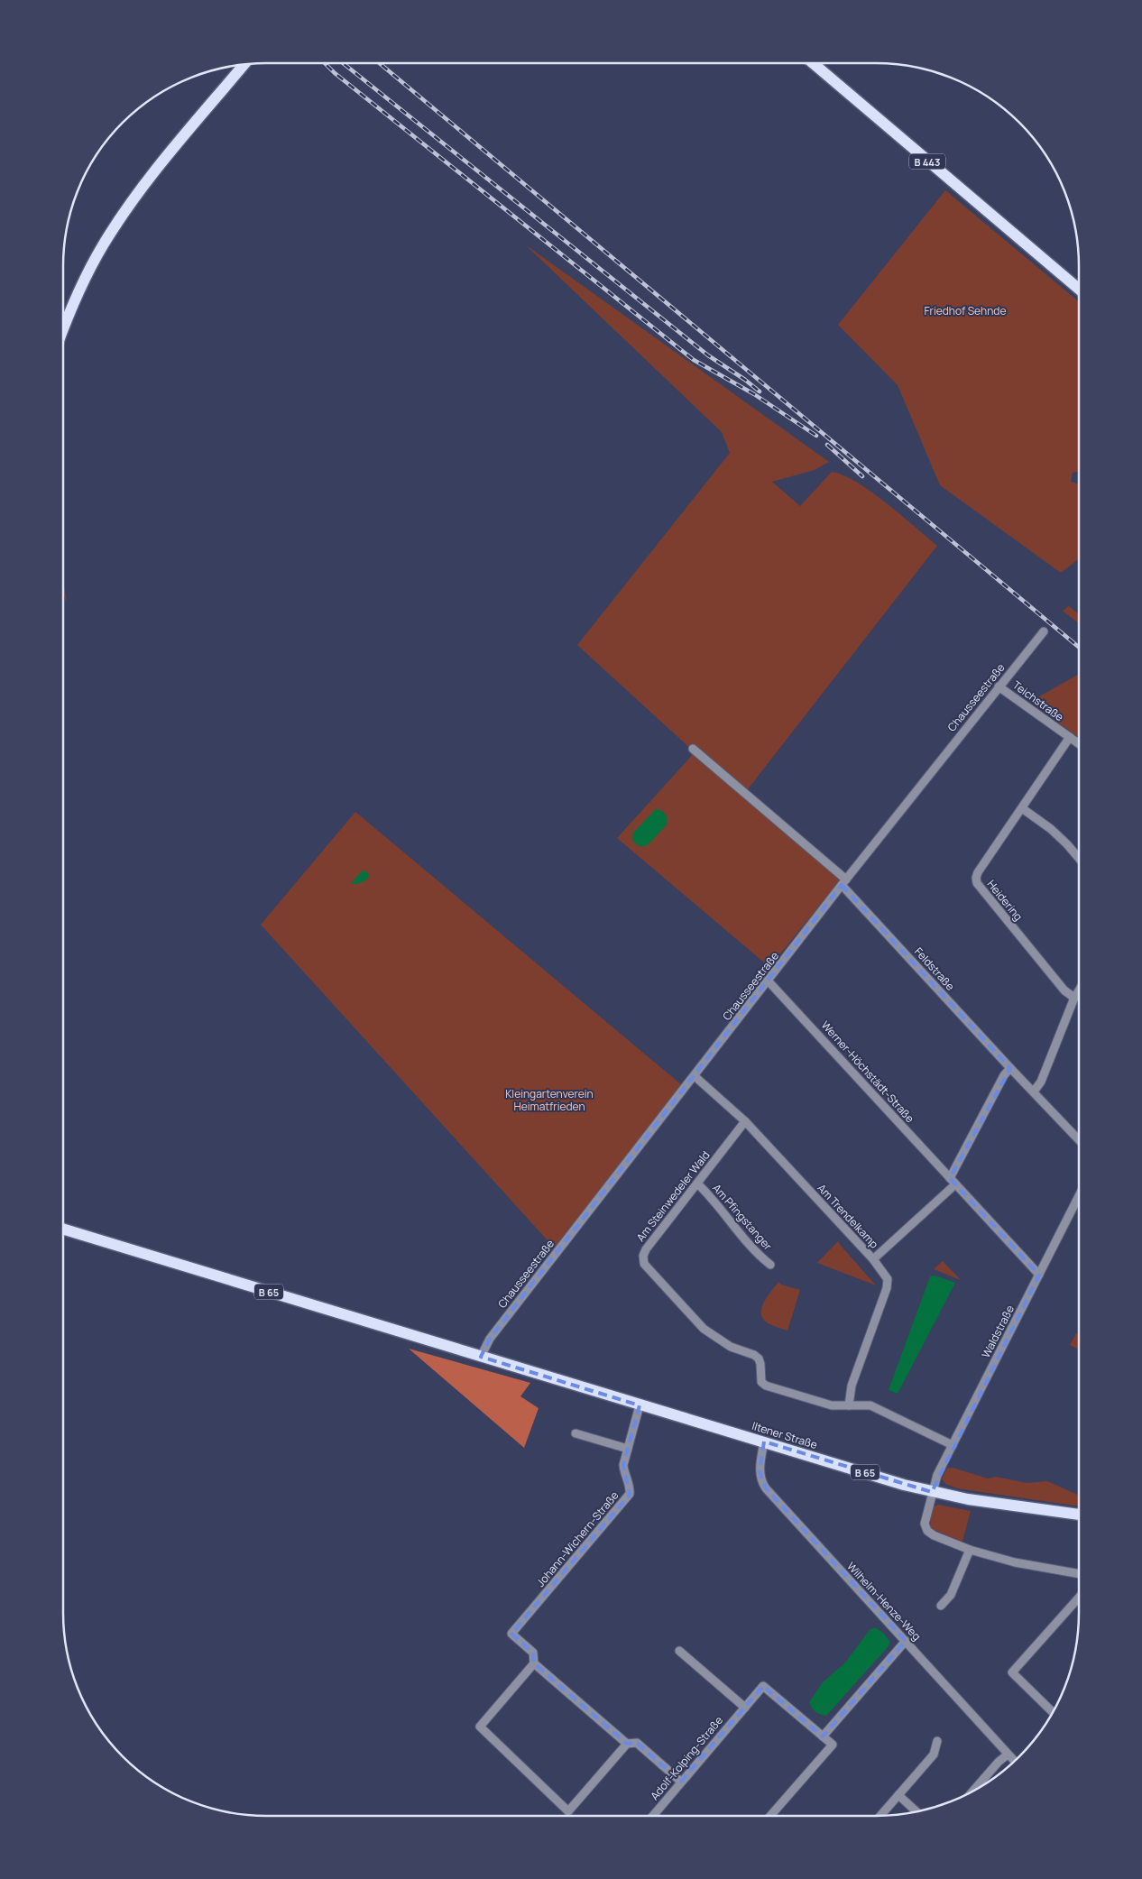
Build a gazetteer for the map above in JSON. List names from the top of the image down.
{
  "streets": {
    "main road": ["B 443", "B 65", "Iltener Straße"],
    "street": [
      "Chausseestraße",
      "Teichstraße",
      "Heidering",
      "Feldstraße",
      "Werner-Höchstädt-Straße",
      "Am Steinwedeler Wald",
      "Am Trendelkamp",
      "Am Pfingstanger",
      "Waldstraße",
      "Johann-Wichern-Straße",
      "Wilhelm-Henze-Weg",
      "Adolf-Kolping-Straße"
    ]
  },
  "crossings": [
    ["Chausseestraße", "Teichstraße"],
    ["Chausseestraße", "Feldstraße"],
    ["Chausseestraße", "Werner-Höchstädt-Straße"],
    ["Chausseestraße", "Am Trendelkamp"],
    ["Chausseestraße", "B 65"],
    ["Chausseestraße", "Iltener Straße"],
    ["Teichstraße", "Heidering"],
    ["Werner-Höchstädt-Straße", "Waldstraße"],
    ["Am Steinwedeler Wald", "Am Trendelkamp"],
    ["Am Steinwedeler Wald", "Am Pfingstanger"],
    ["Am Steinwedeler Wald", "Waldstraße"],
    ["B 65", "Iltener Straße"],
    ["Waldstraße", "Iltener Straße"],
    ["Iltener Straße", "Johann-Wichern-Straße"],
    ["Iltener Straße", "Wilhelm-Henze-Weg"]
  ],
  "parks": ["Friedhof Sehnde", "Kleingartenverein Heimatfrieden"]
}
